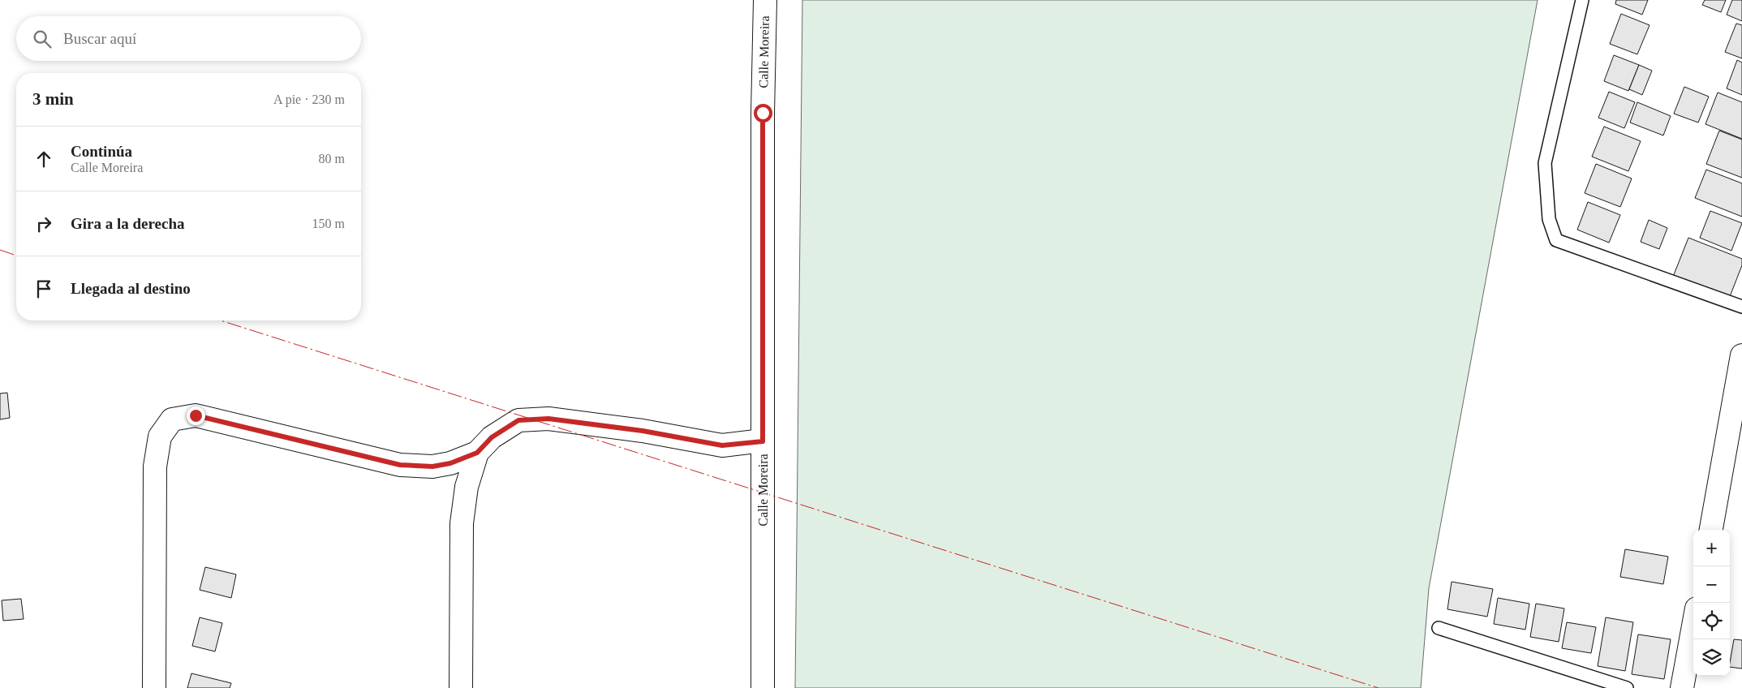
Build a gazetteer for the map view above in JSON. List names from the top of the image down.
{
  "streets": {
    "street": ["Calle Moreira"]
  },
  "page": {
    "search": "Buscar aquí",
    "heading": ["3 min", "A pie · 230 m"],
    "list": [
      ["Continúa", "Calle Moreira", "80 m"],
      ["Gira a la derecha", "150 m"],
      "Llegada al destino"
    ],
    "map_buttons": ["+", "−"]
  }
}
